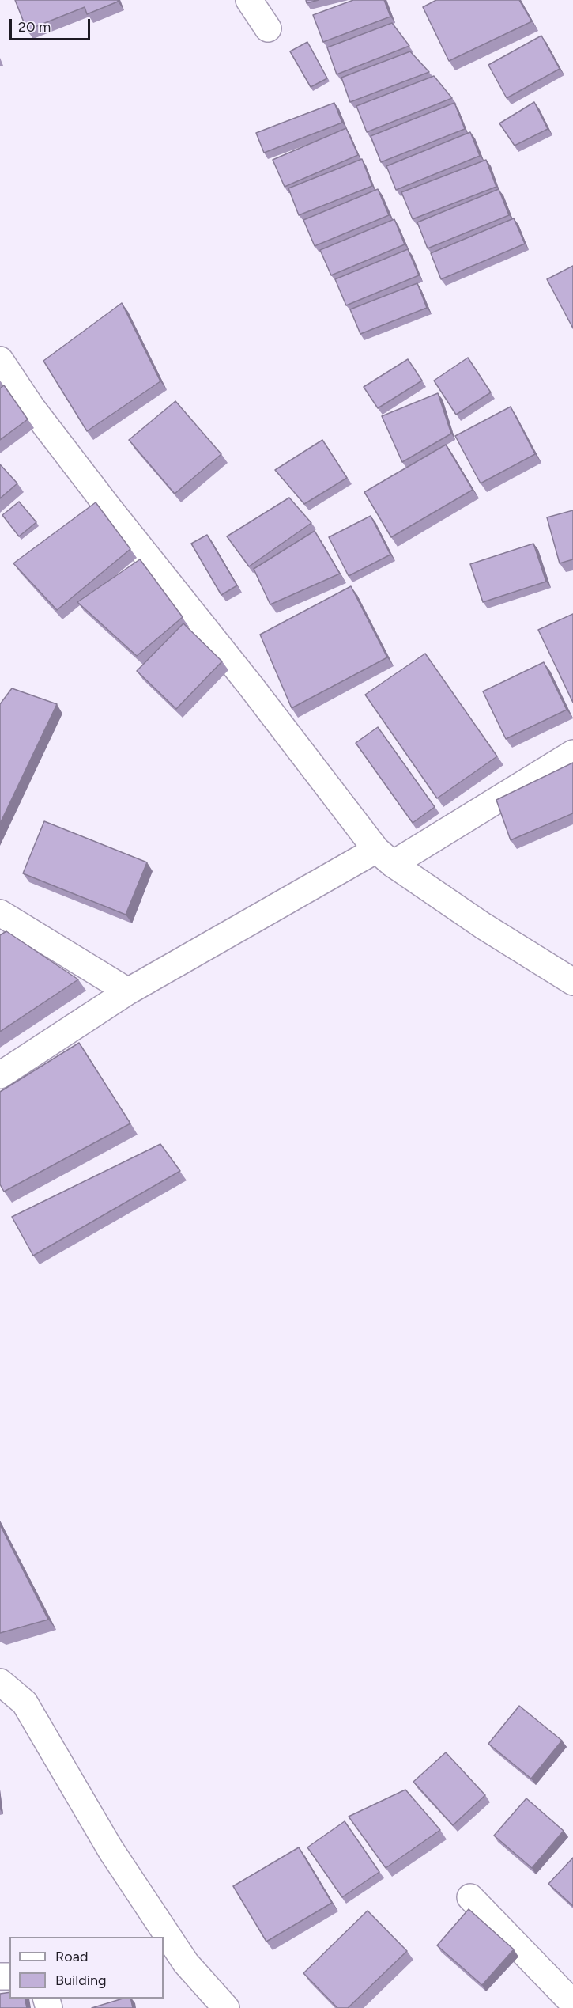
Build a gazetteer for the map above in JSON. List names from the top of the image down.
{
  "legend": ["Road", "Building"],
  "scale_bar": "20 m"
}
